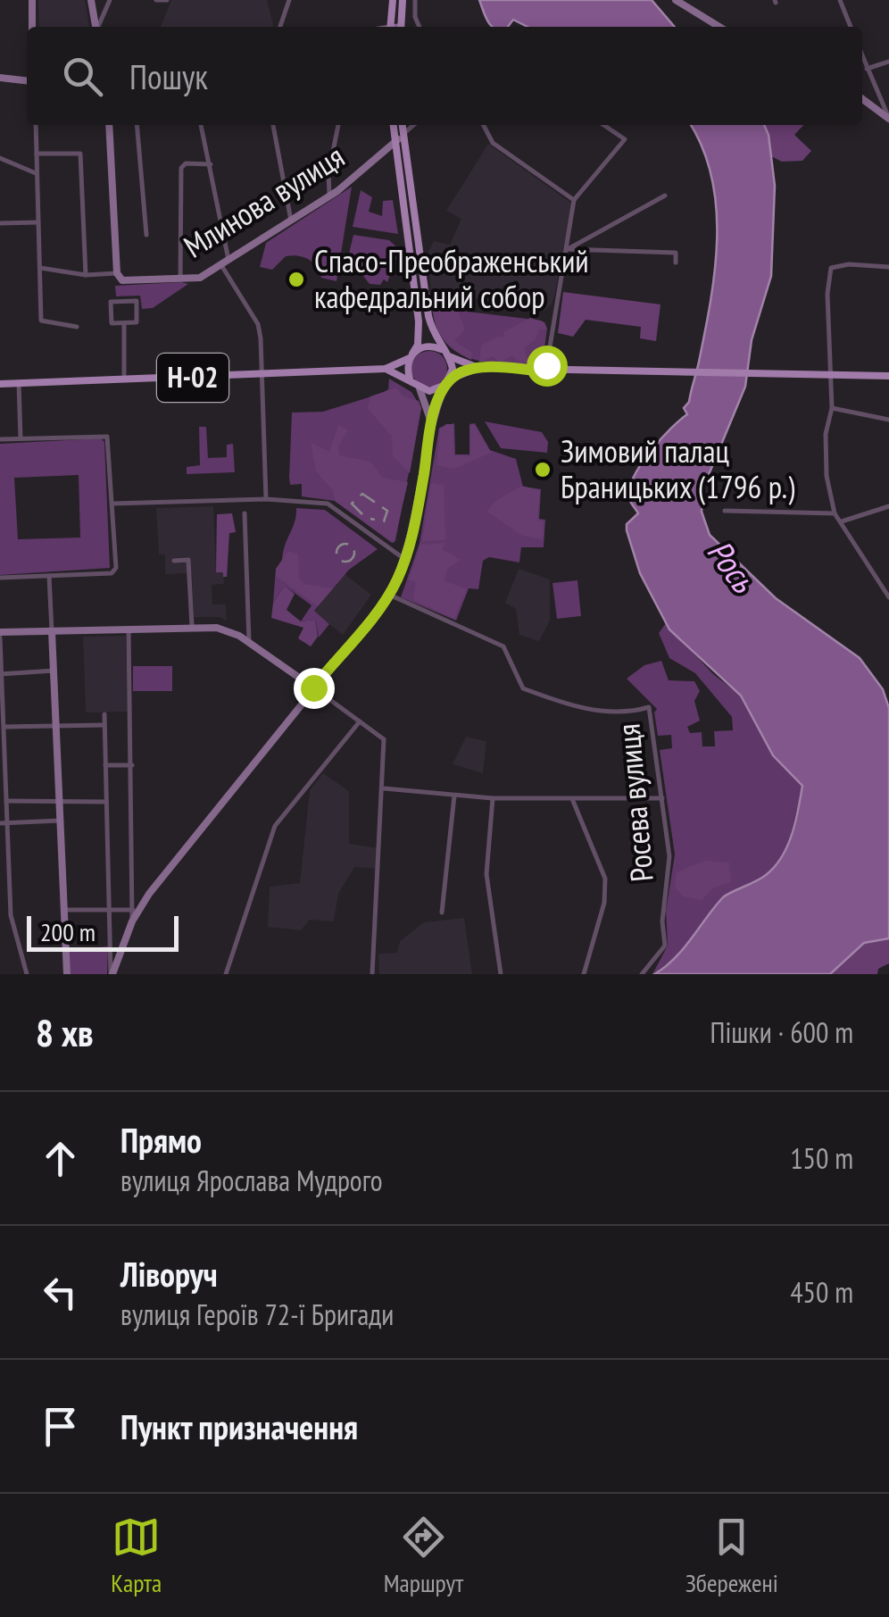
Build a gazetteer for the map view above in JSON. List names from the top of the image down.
{
  "streets": {
    "main road": ["Н-02"],
    "street": ["Млинова вулиця", "Росева вулиця"]
  },
  "water": ["Рось"],
  "places": ["Спасо-Преображенський кафедральний собор", "Зимовий палац Браницьких (1796 р.)"],
  "scale_bar": "200 m",
  "page": {
    "search": "Пошук",
    "scale": "200 m",
    "heading": ["8 хв", "Пішки · 600 m"],
    "list": [
      ["Прямо", "вулиця Ярослава Мудрого", "150 m"],
      ["Ліворуч", "вулиця Героїв 72-ї Бригади", "450 m"],
      "Пункт призначення"
    ],
    "nav": ["Карта", "Маршрут", "Збережені"]
  }
}
